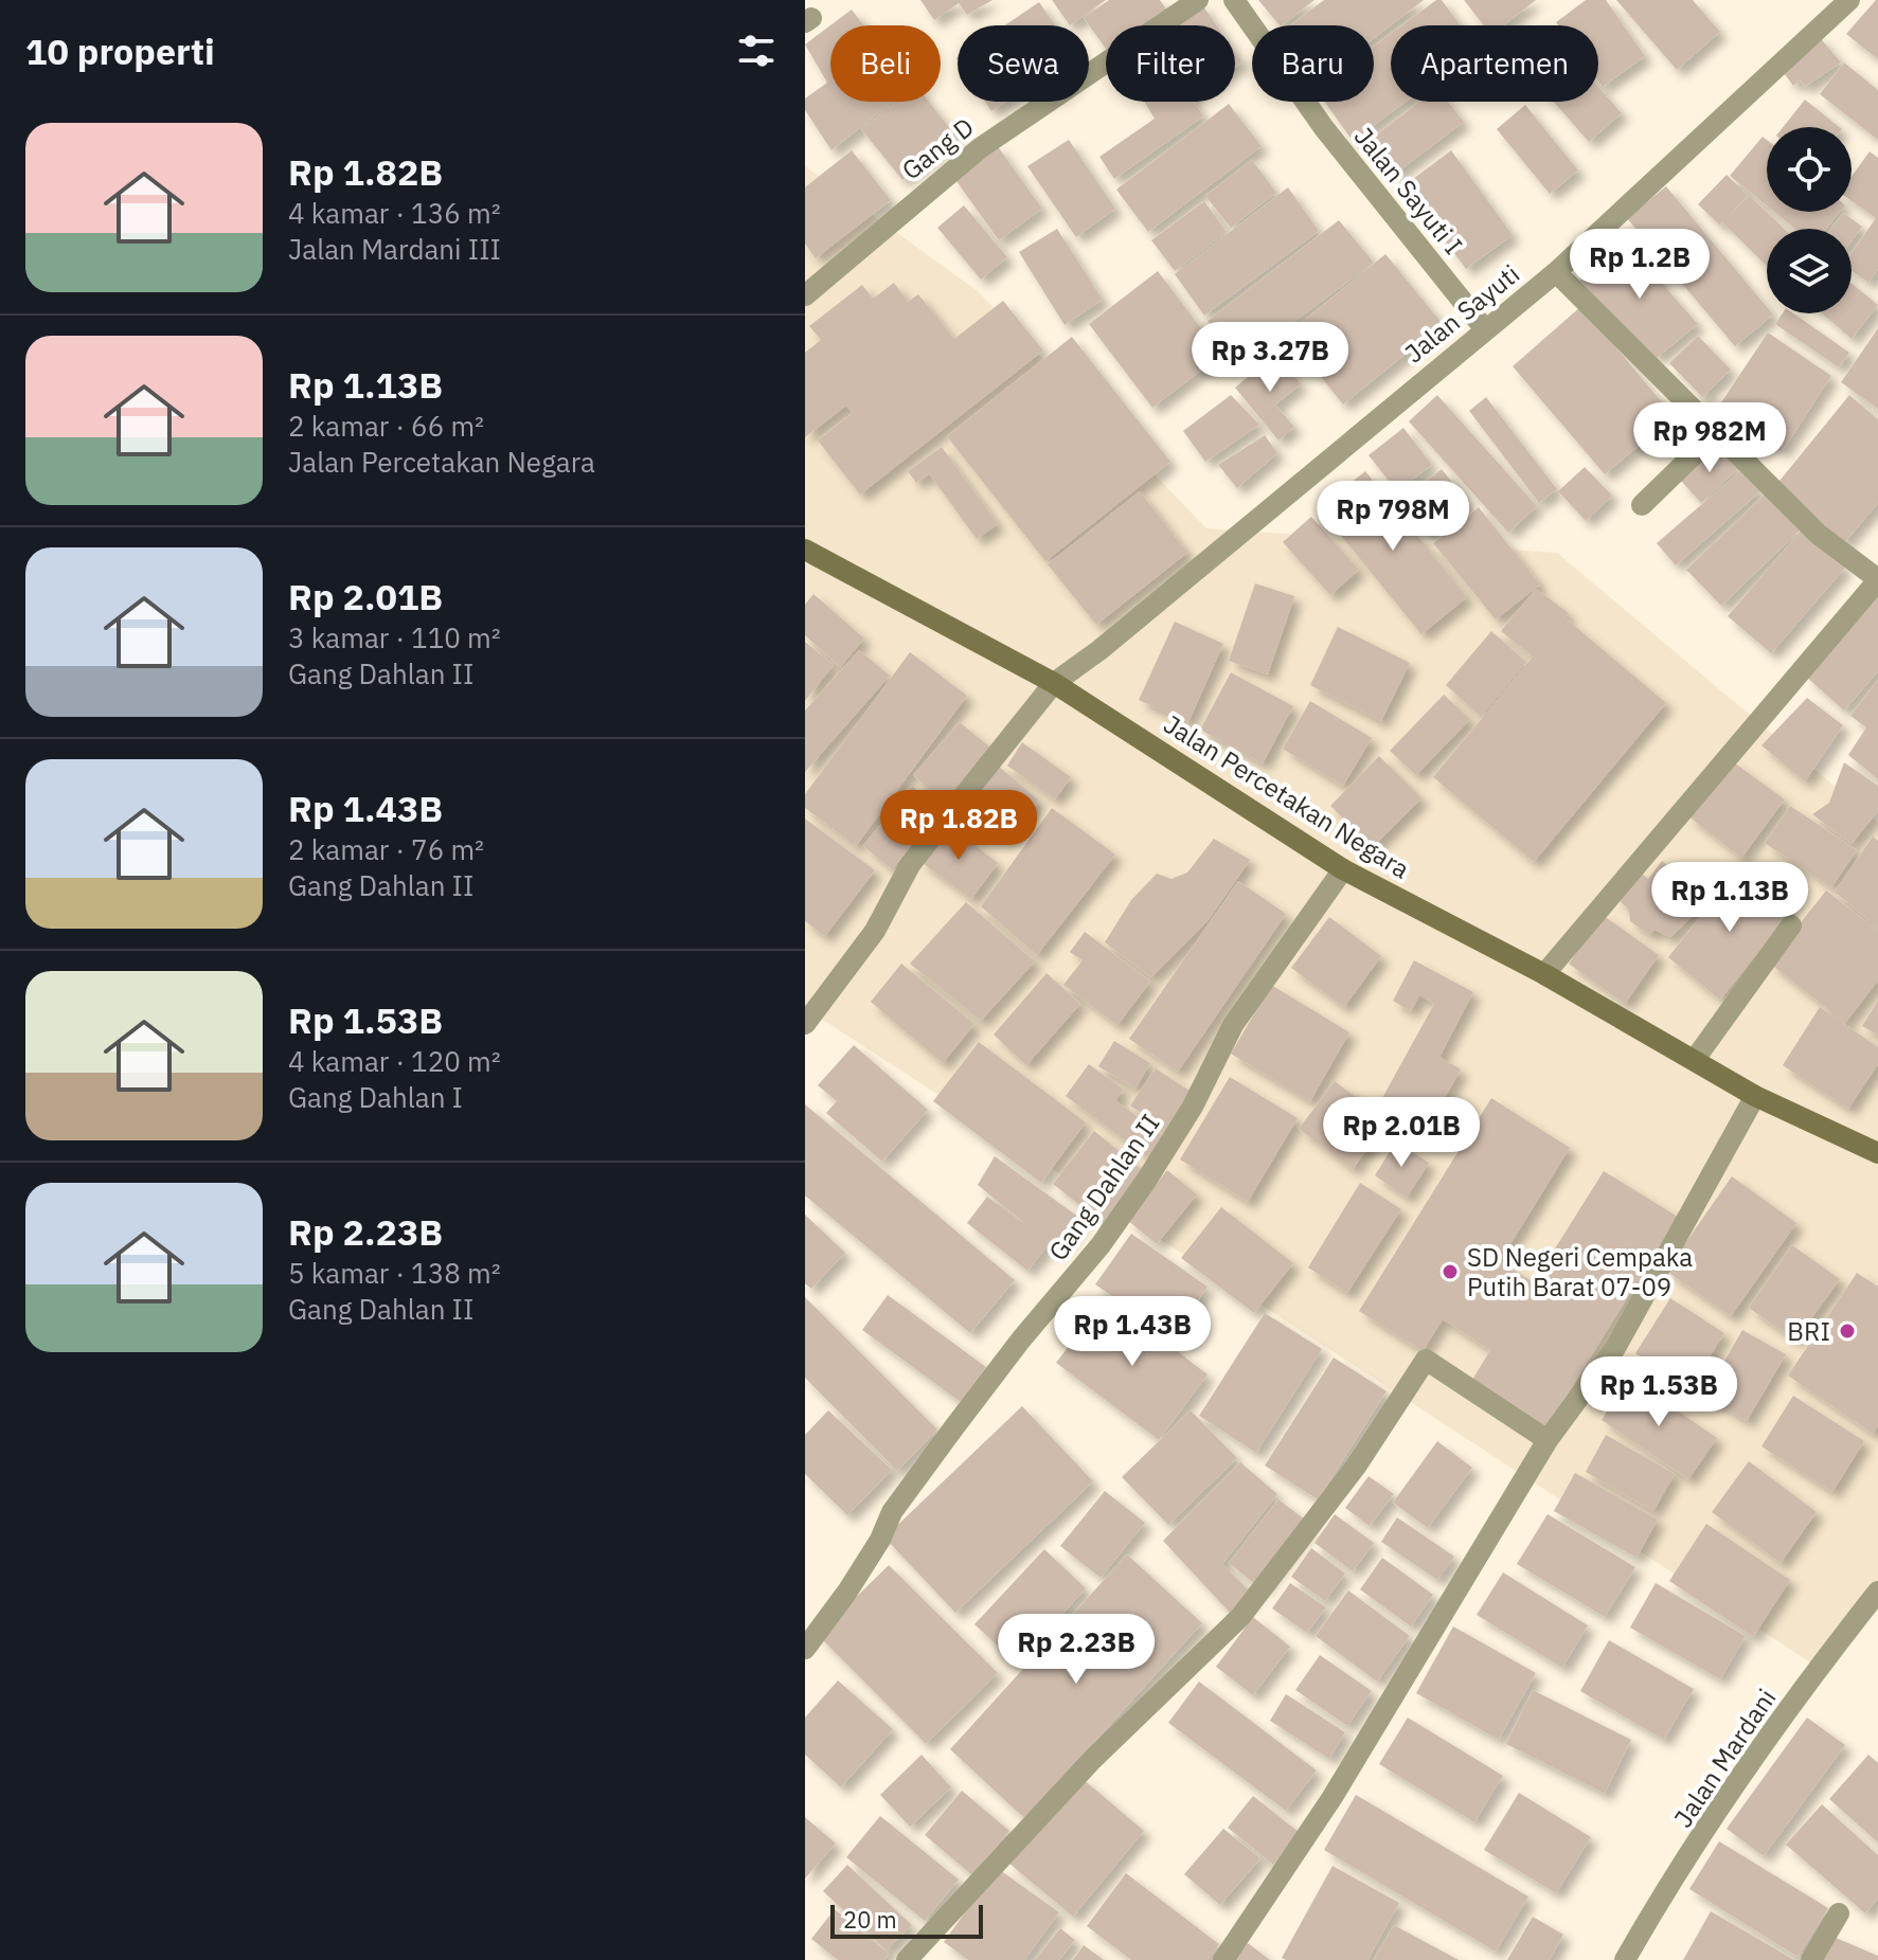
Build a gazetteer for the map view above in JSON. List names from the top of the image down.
{
  "streets": {
    "main road": ["Jalan Percetakan Negara"],
    "street": [
      "Gang D",
      "Jalan Sayuti I",
      "Jalan Sayuti",
      "Gang Dahlan II",
      "Jalan Mardani"
    ]
  },
  "crossings": [
    ["Jalan Sayuti I", "Jalan Sayuti"],
    ["Jalan Sayuti", "Jalan Percetakan Negara"],
    ["Jalan Percetakan Negara", "Gang Dahlan II"]
  ],
  "places": ["SD Negeri Cempaka Putih Barat 07-09", "BRI"],
  "scale_bar": "20 m",
  "page": {
    "heading": "10 properti",
    "chip": [
      "Beli",
      "Sewa",
      "Filter",
      "Baru",
      "Apartemen"
    ],
    "list": [
      {
        "name": "Rp 1.82B",
        "note": "4 kamar · 136 m² · Jalan Mardani III"
      },
      {
        "name": "Rp 1.13B",
        "note": "2 kamar · 66 m² · Jalan Percetakan Negara"
      },
      {
        "name": "Rp 2.01B",
        "note": "3 kamar · 110 m² · Gang Dahlan II"
      },
      {
        "name": "Rp 1.43B",
        "note": "2 kamar · 76 m² · Gang Dahlan II"
      },
      {
        "name": "Rp 1.53B",
        "note": "4 kamar · 120 m² · Gang Dahlan I"
      },
      {
        "name": "Rp 2.23B",
        "note": "5 kamar · 138 m² · Gang Dahlan II"
      }
    ],
    "price": [
      "Rp 1.2B",
      "Rp 3.27B",
      "Rp 982M",
      "Rp 798M",
      "Rp 1.82B",
      "Rp 1.13B",
      "Rp 2.01B",
      "Rp 1.43B",
      "Rp 1.53B",
      "Rp 2.23B"
    ],
    "scale": "20 m"
  }
}
